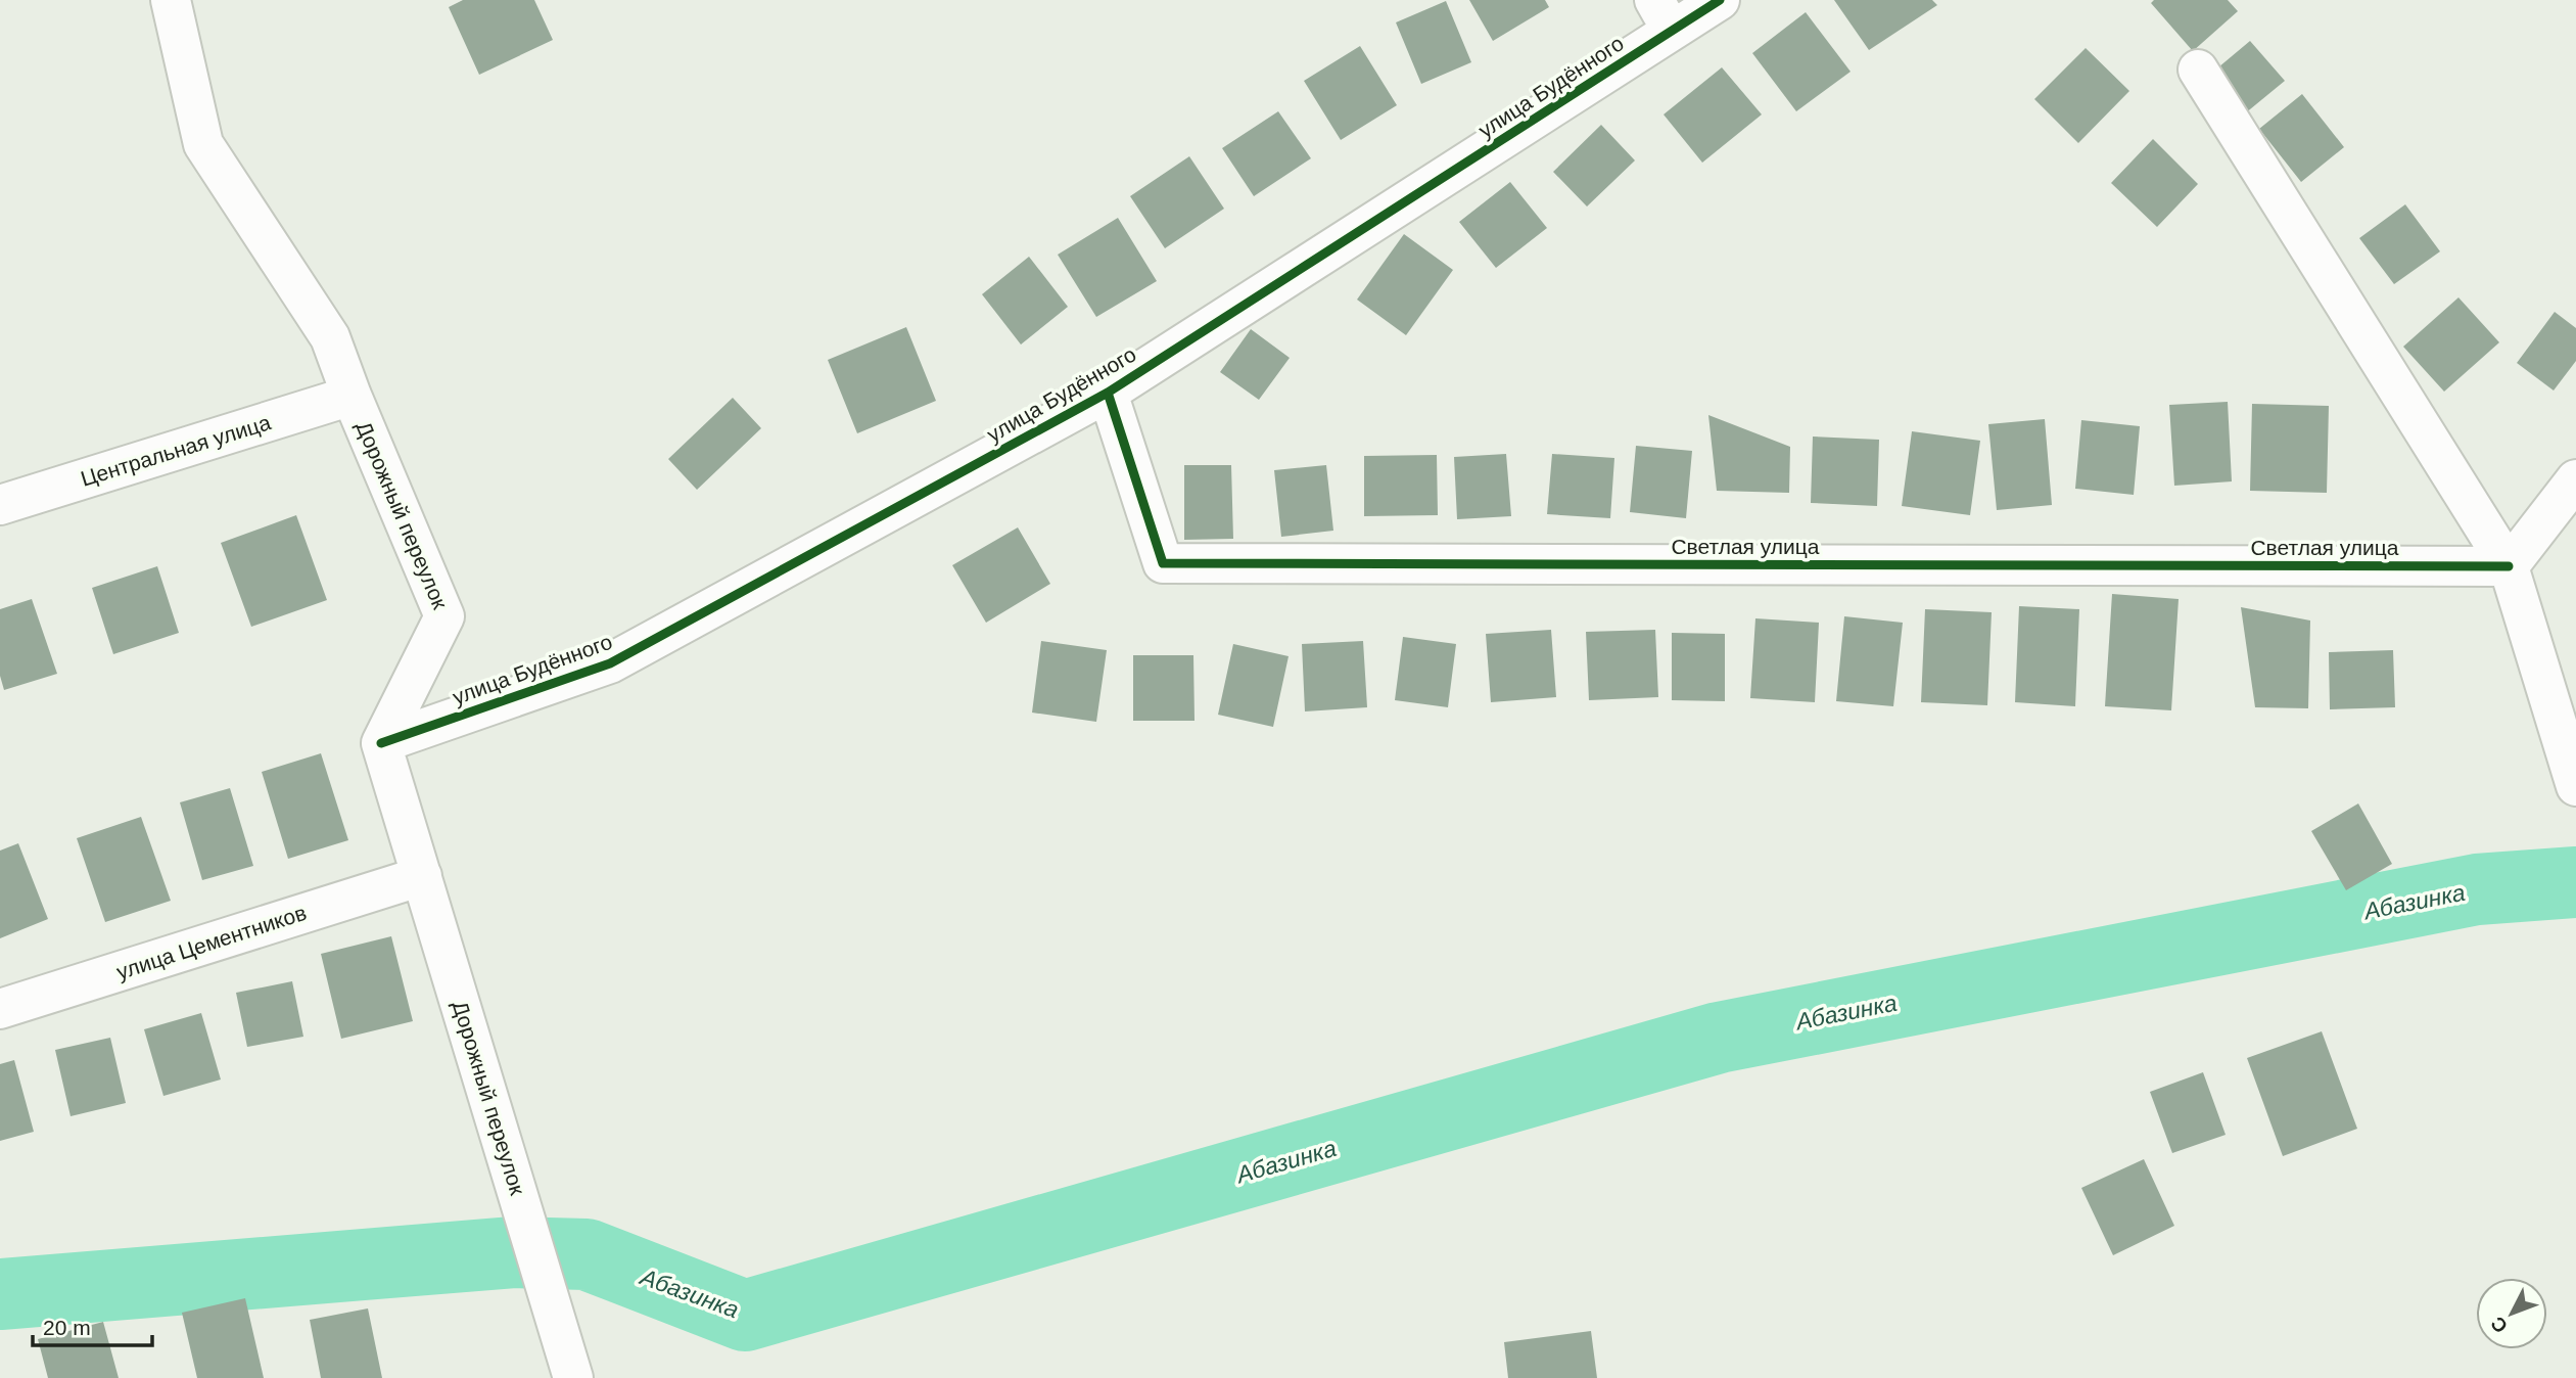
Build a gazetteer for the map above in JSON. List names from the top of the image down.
{
  "streets": {
    "street": [
      "улица Будённого",
      "Центральная улица",
      "Дорожный переулок",
      "Светлая улица",
      "улица Цементников"
    ]
  },
  "crossings": [
    ["улица Будённого", "Дорожный переулок"],
    ["улица Будённого", "Светлая улица"],
    ["Центральная улица", "Дорожный переулок"],
    ["Дорожный переулок", "улица Цементников"]
  ],
  "water": ["Абазинка"],
  "scale_bar": "20 m",
  "north": "bottom left"
}
